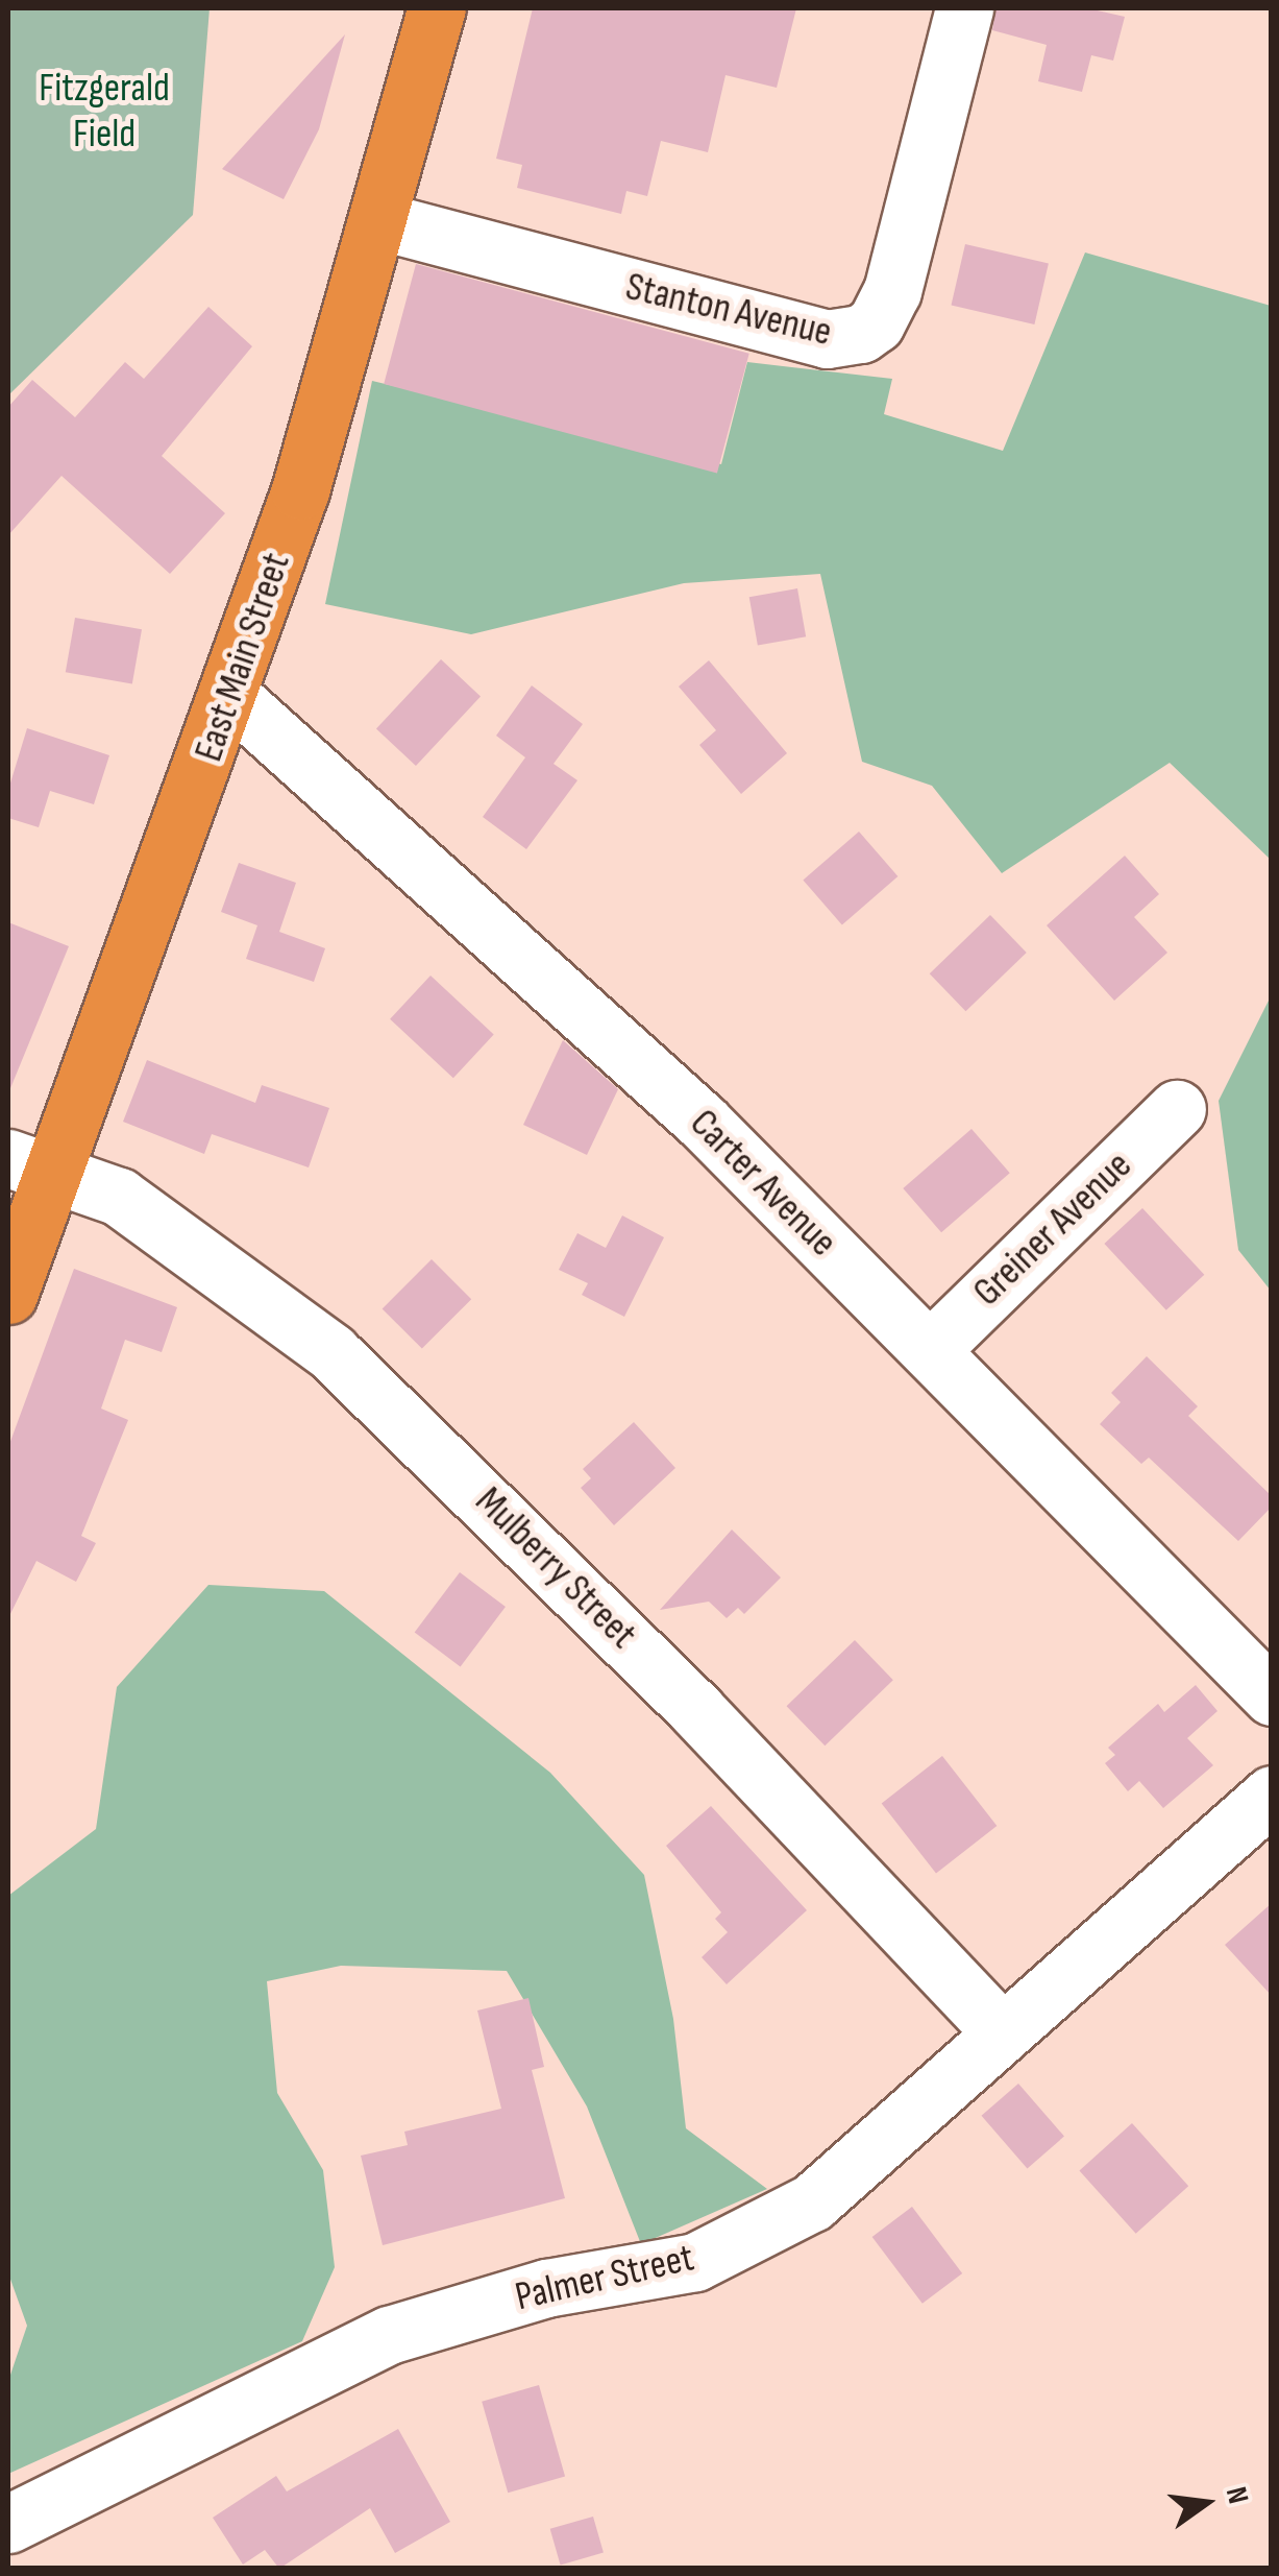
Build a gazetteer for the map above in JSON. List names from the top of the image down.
{
  "streets": {
    "highway": ["East Main Street"],
    "street": [
      "Stanton Avenue",
      "Carter Avenue",
      "Greiner Avenue",
      "Mulberry Street",
      "Palmer Street"
    ]
  },
  "crossings": [
    ["Stanton Avenue", "East Main Street"],
    ["East Main Street", "Carter Avenue"],
    ["East Main Street", "Mulberry Street"],
    ["Carter Avenue", "Greiner Avenue"],
    ["Mulberry Street", "Palmer Street"]
  ],
  "parks": ["Fitzgerald Field"],
  "north": "right"
}
